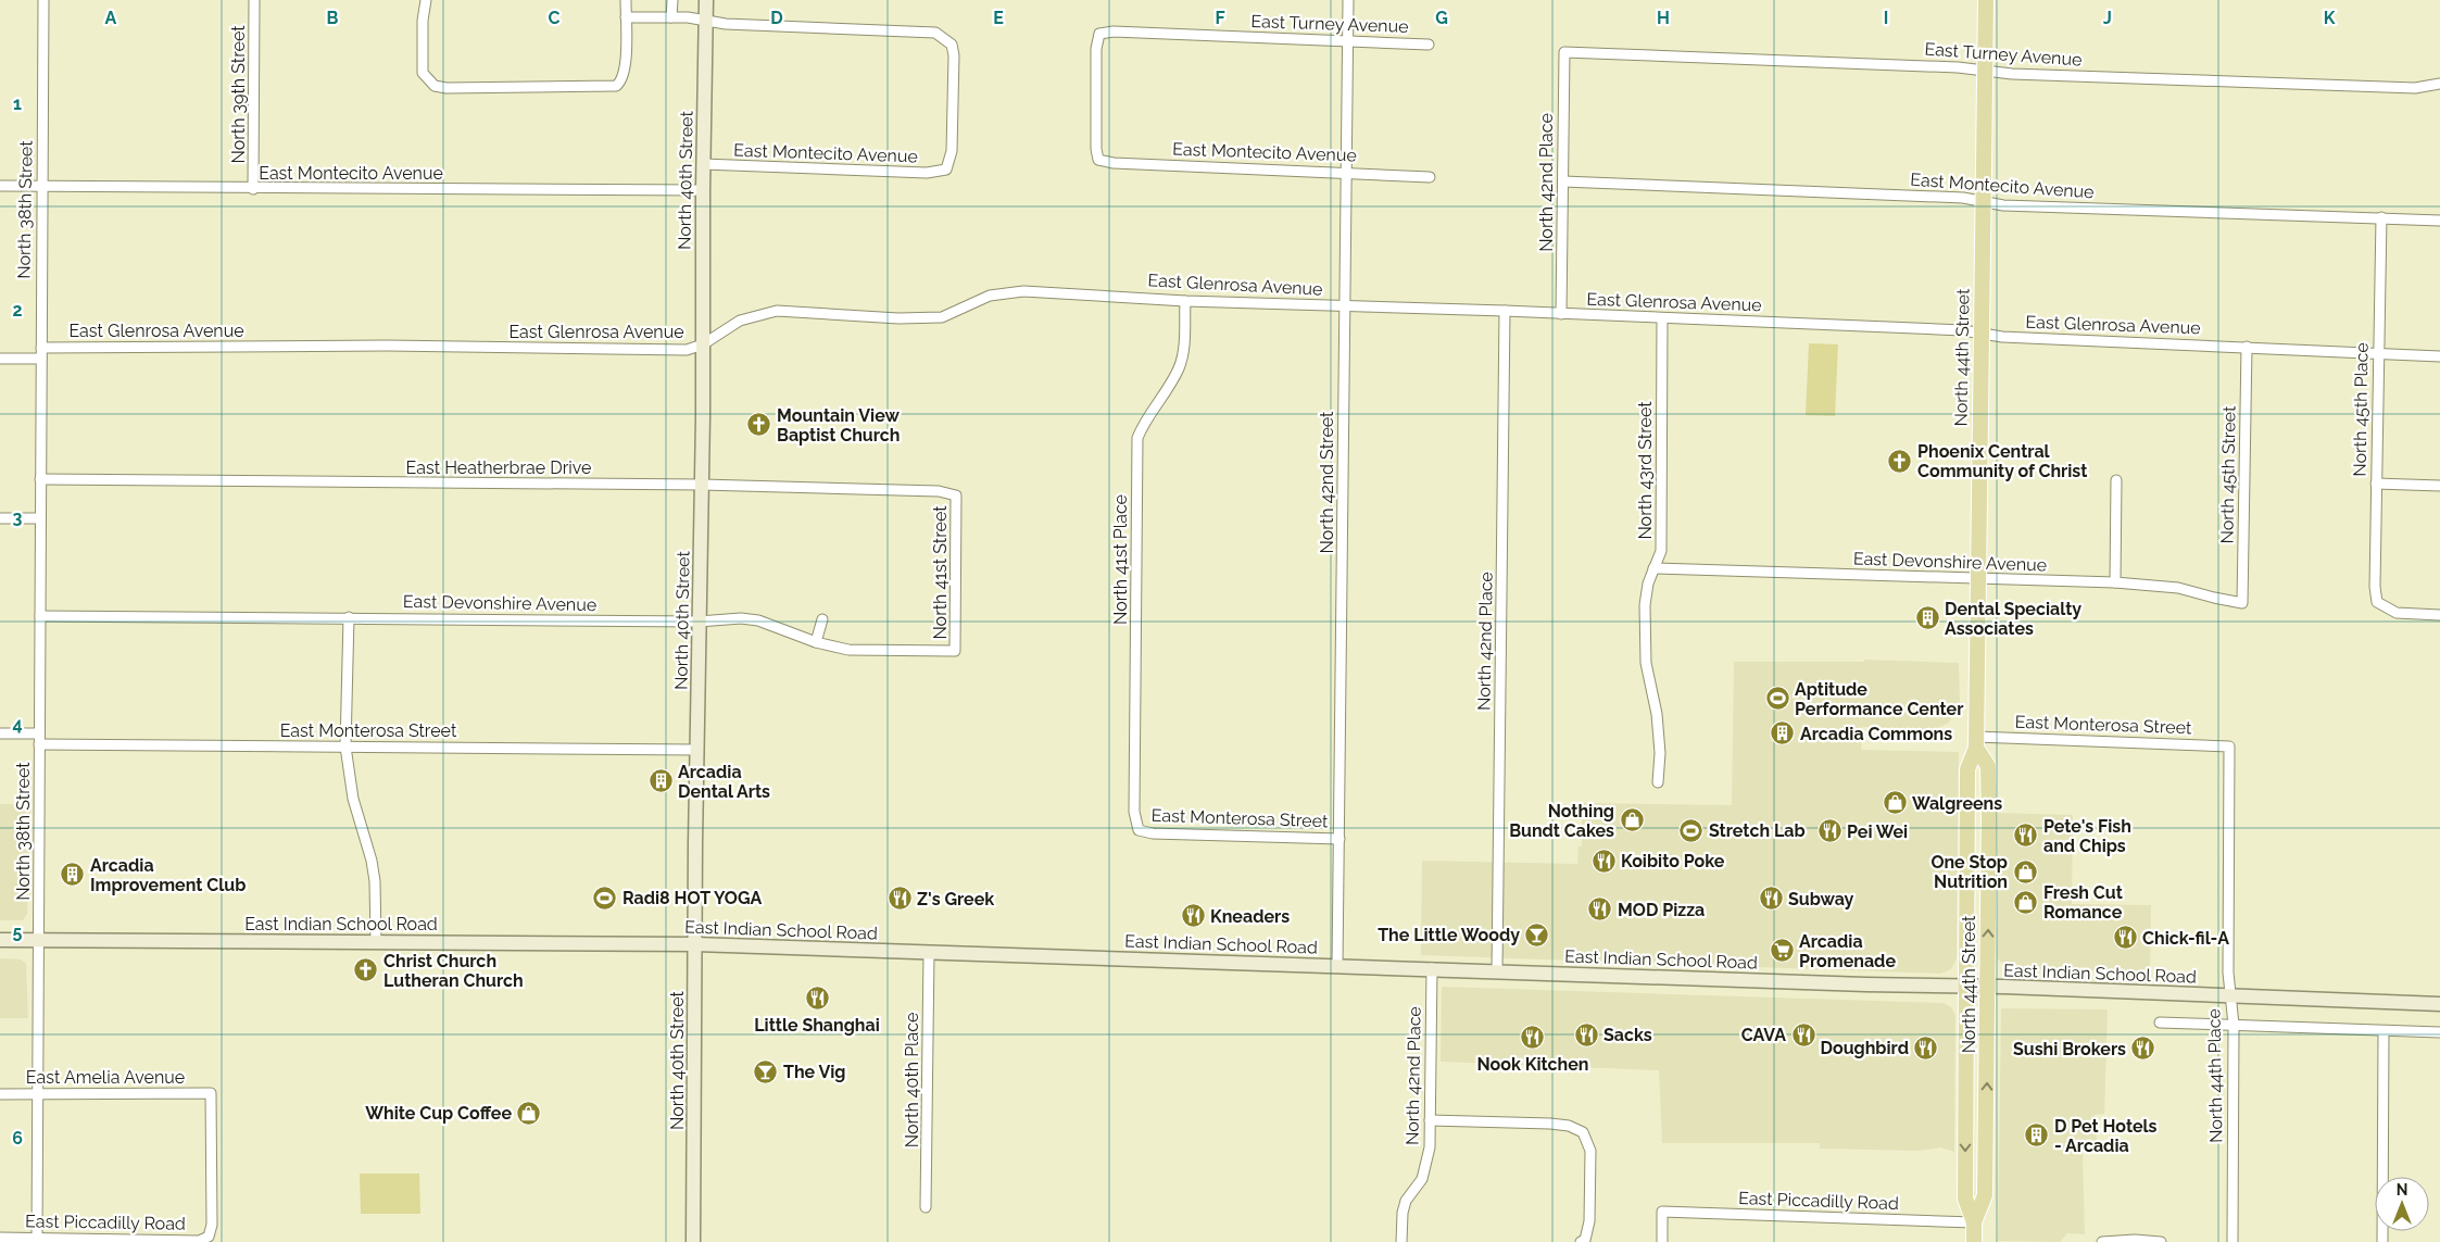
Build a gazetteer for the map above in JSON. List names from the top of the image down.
{
  "streets": {
    "main road": ["North 40th Street", "North 44th Street", "East Indian School Road"],
    "street": [
      "East Turney Avenue",
      "North 39th Street",
      "East Montecito Avenue",
      "North 42nd Place",
      "North 38th Street",
      "East Glenrosa Avenue",
      "North 45th Place",
      "East Heatherbrae Drive",
      "North 43rd Street",
      "North 45th Street",
      "North 42nd Street",
      "North 41st Place",
      "East Devonshire Avenue",
      "North 41st Street",
      "East Monterosa Street",
      "North 44th Place",
      "East Amelia Avenue",
      "North 40th Place",
      "East Piccadilly Road"
    ]
  },
  "crossings": [
    ["East Turney Avenue", "East Montecito Avenue"],
    ["East Turney Avenue", "North 42nd Place"],
    ["East Turney Avenue", "North 44th Street"],
    ["East Turney Avenue", "North 42nd Street"],
    ["North 39th Street", "East Montecito Avenue"],
    ["East Montecito Avenue", "North 40th Street"],
    ["East Montecito Avenue", "North 42nd Place"],
    ["East Montecito Avenue", "North 38th Street"],
    ["East Montecito Avenue", "North 44th Street"],
    ["East Montecito Avenue", "North 45th Place"],
    ["East Montecito Avenue", "North 42nd Street"],
    ["North 40th Street", "East Glenrosa Avenue"],
    ["North 40th Street", "East Heatherbrae Drive"],
    ["North 40th Street", "East Devonshire Avenue"],
    ["North 40th Street", "East Monterosa Street"],
    ["North 40th Street", "East Indian School Road"],
    ["North 42nd Place", "East Glenrosa Avenue"],
    ["North 42nd Place", "East Indian School Road"],
    ["North 38th Street", "East Glenrosa Avenue"],
    ["North 38th Street", "East Heatherbrae Drive"],
    ["North 38th Street", "East Devonshire Avenue"],
    ["North 38th Street", "East Monterosa Street"],
    ["North 38th Street", "East Indian School Road"],
    ["North 38th Street", "East Amelia Avenue"],
    ["North 38th Street", "East Piccadilly Road"],
    ["East Glenrosa Avenue", "North 44th Street"],
    ["East Glenrosa Avenue", "North 45th Place"],
    ["East Glenrosa Avenue", "North 43rd Street"],
    ["East Glenrosa Avenue", "North 45th Street"],
    ["East Glenrosa Avenue", "North 42nd Street"],
    ["East Glenrosa Avenue", "North 41st Place"],
    ["North 44th Street", "East Devonshire Avenue"],
    ["North 44th Street", "East Monterosa Street"],
    ["North 44th Street", "East Indian School Road"],
    ["North 44th Street", "East Piccadilly Road"],
    ["East Heatherbrae Drive", "North 41st Street"],
    ["North 43rd Street", "East Devonshire Avenue"],
    ["North 45th Street", "East Devonshire Avenue"],
    ["North 42nd Street", "East Monterosa Street"],
    ["North 42nd Street", "East Indian School Road"],
    ["North 41st Place", "East Monterosa Street"],
    ["East Devonshire Avenue", "North 41st Street"],
    ["East Monterosa Street", "North 44th Place"],
    ["East Indian School Road", "North 44th Place"],
    ["East Indian School Road", "North 40th Place"],
    ["East Amelia Avenue", "East Piccadilly Road"]
  ],
  "places": {
    "church": ["Mountain View Baptist Church", "Phoenix Central Community of Christ", "Christ Church Lutheran Church"],
    "building": [
      "Dental Specialty Associates",
      "Arcadia Commons",
      "Arcadia Dental Arts",
      "Arcadia Improvement Club",
      "D Pet Hotels - Arcadia"
    ],
    "sports": ["Aptitude Performance Center", "Stretch Lab", "Radi8 HOT YOGA"],
    "shop": [
      "Walgreens",
      "Nothing Bundt Cakes",
      "One Stop Nutrition",
      "Fresh Cut Romance",
      "White Cup Coffee"
    ],
    "restaurant": [
      "Pei Wei",
      "Pete's Fish and Chips",
      "Koibito Poke",
      "Z's Greek",
      "Subway",
      "MOD Pizza",
      "Kneaders",
      "Chick-fil-A",
      "Little Shanghai",
      "Sacks",
      "CAVA",
      "Nook Kitchen",
      "Doughbird",
      "Sushi Brokers"
    ],
    "bar": ["The Little Woody", "The Vig"],
    "supermarket": ["Arcadia Promenade"]
  },
  "north": "top",
  "grid": {
    "columns": [
      "A",
      "B",
      "C",
      "D",
      "E",
      "F",
      "G",
      "H",
      "I",
      "J",
      "K"
    ],
    "rows": [
      "1",
      "2",
      "3",
      "4",
      "5",
      "6"
    ]
  }
}
